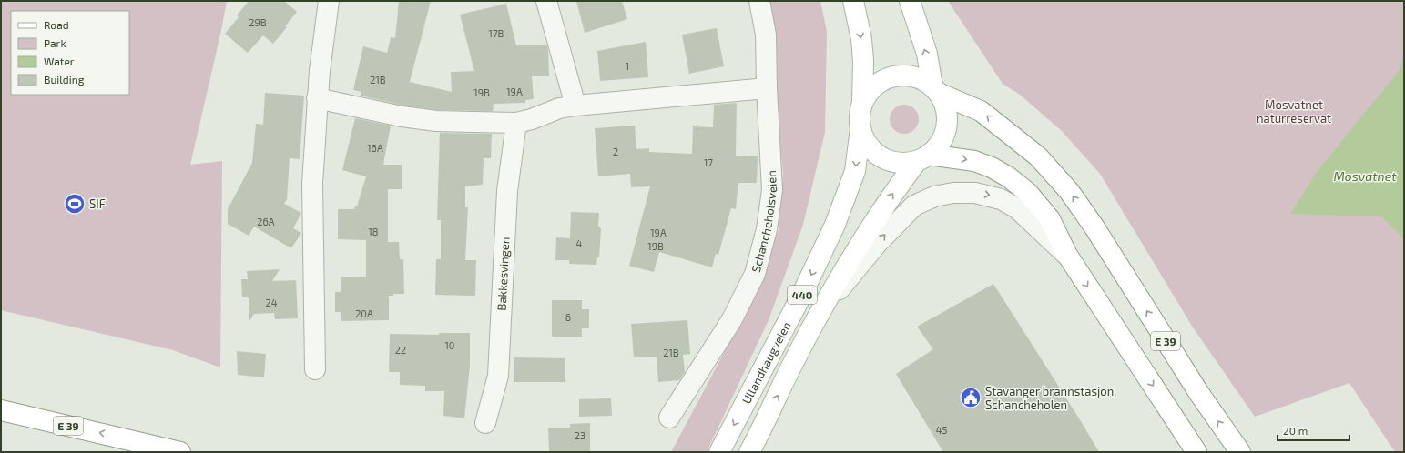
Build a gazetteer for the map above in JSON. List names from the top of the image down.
{
  "streets": {
    "main road": ["440", "E 39", "Ullandhaugveien"],
    "street": ["Schancheholsveien", "Bakkesvingen"]
  },
  "crossings": [
    ["440", "E 39"],
    ["440", "Ullandhaugveien"],
    ["E 39", "Ullandhaugveien"]
  ],
  "water": ["Mosvatnet"],
  "parks": ["Mosvatnet naturreservat"],
  "places": {
    "sports": ["SIF"],
    "public building": ["Stavanger brannstasjon, Schancheholen"]
  },
  "house_numbers": [
    "29B",
    "17B",
    "1",
    "21B",
    "19A",
    "19B",
    "16A",
    "2",
    "17",
    "26A",
    "18",
    "19A",
    "4",
    "19B",
    "24",
    "20A",
    "6",
    "10",
    "22",
    "21B",
    "45",
    "23"
  ],
  "legend": [
    "Road",
    "Park",
    "Water",
    "Building"
  ],
  "scale_bar": "20 m"
}
